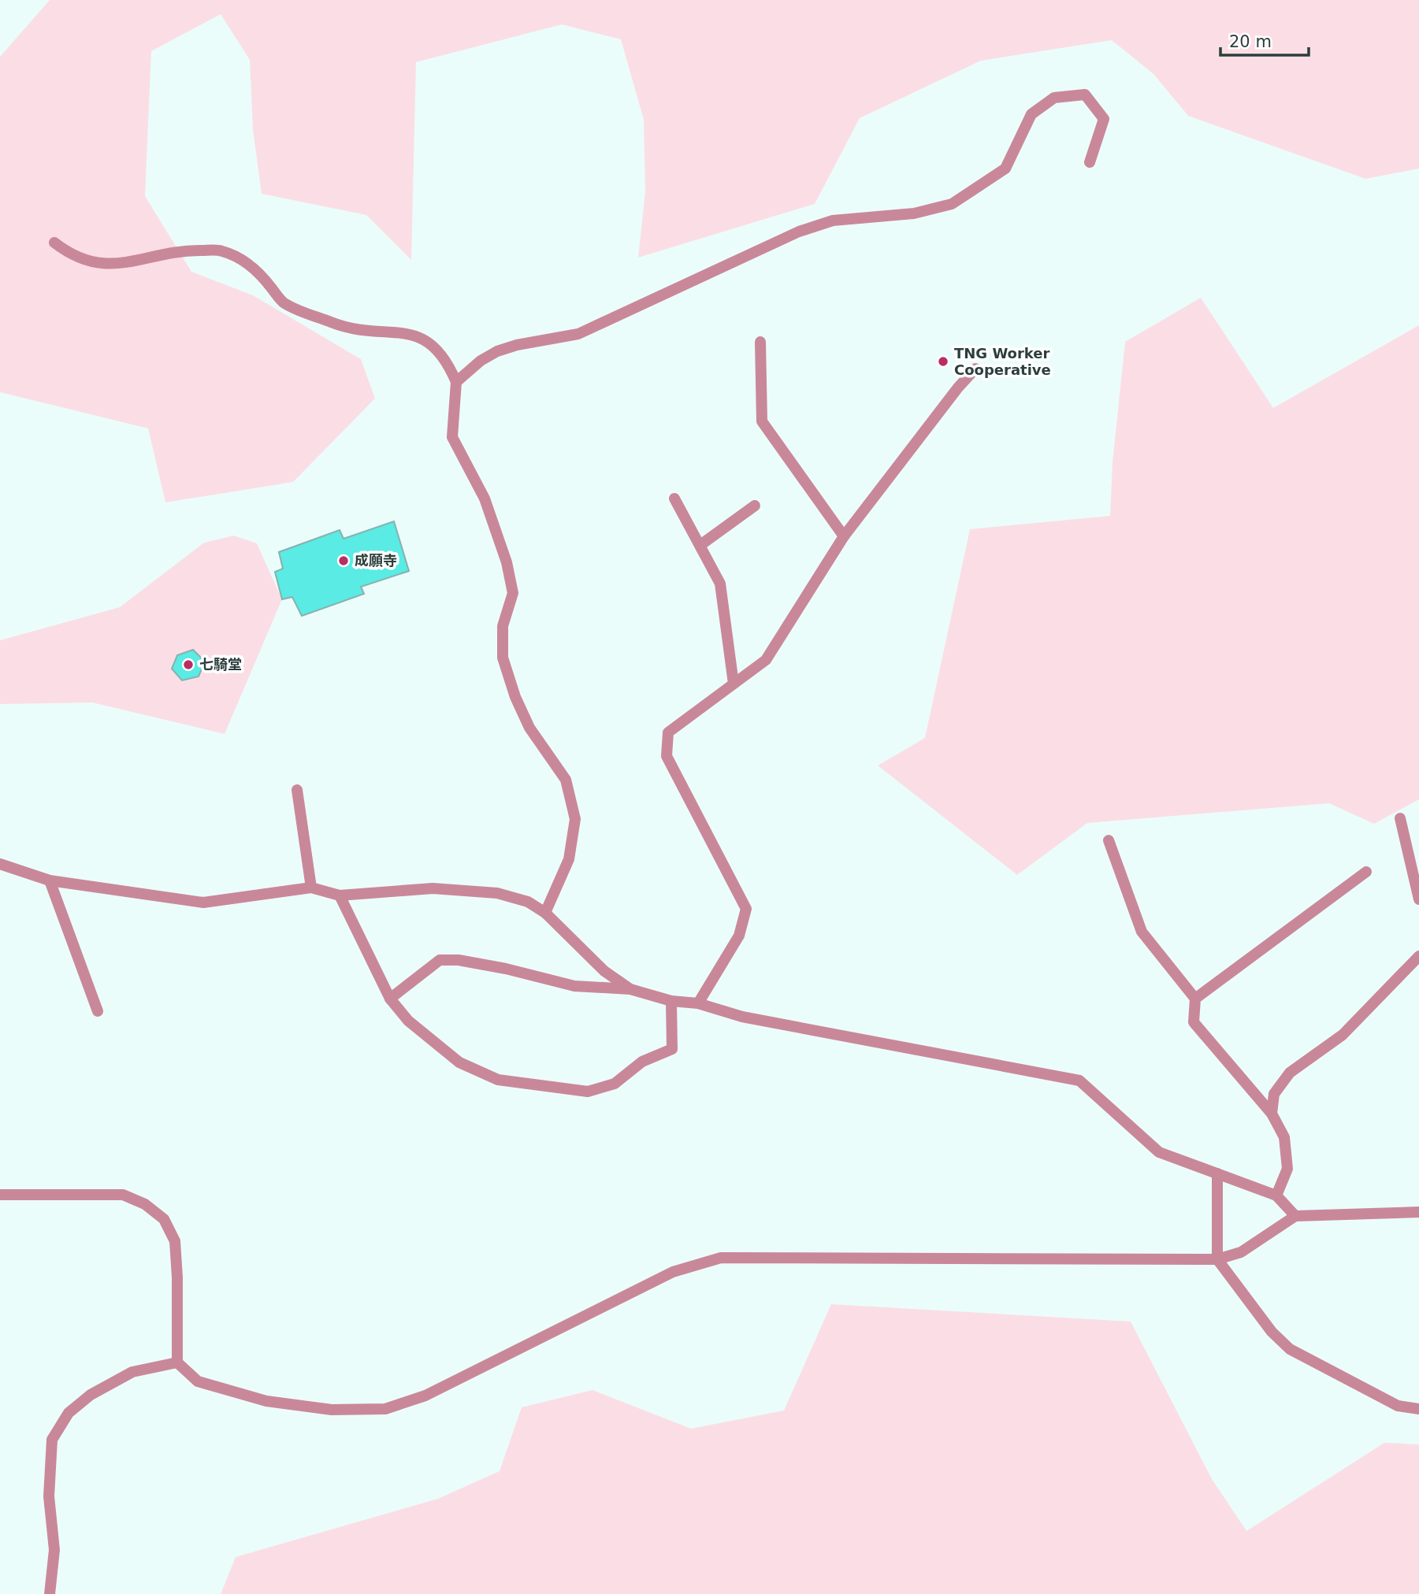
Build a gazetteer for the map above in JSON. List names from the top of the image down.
{
  "places": ["TNG Worker Cooperative", "成願寺", "七騎堂"],
  "scale_bar": "20 m"
}
